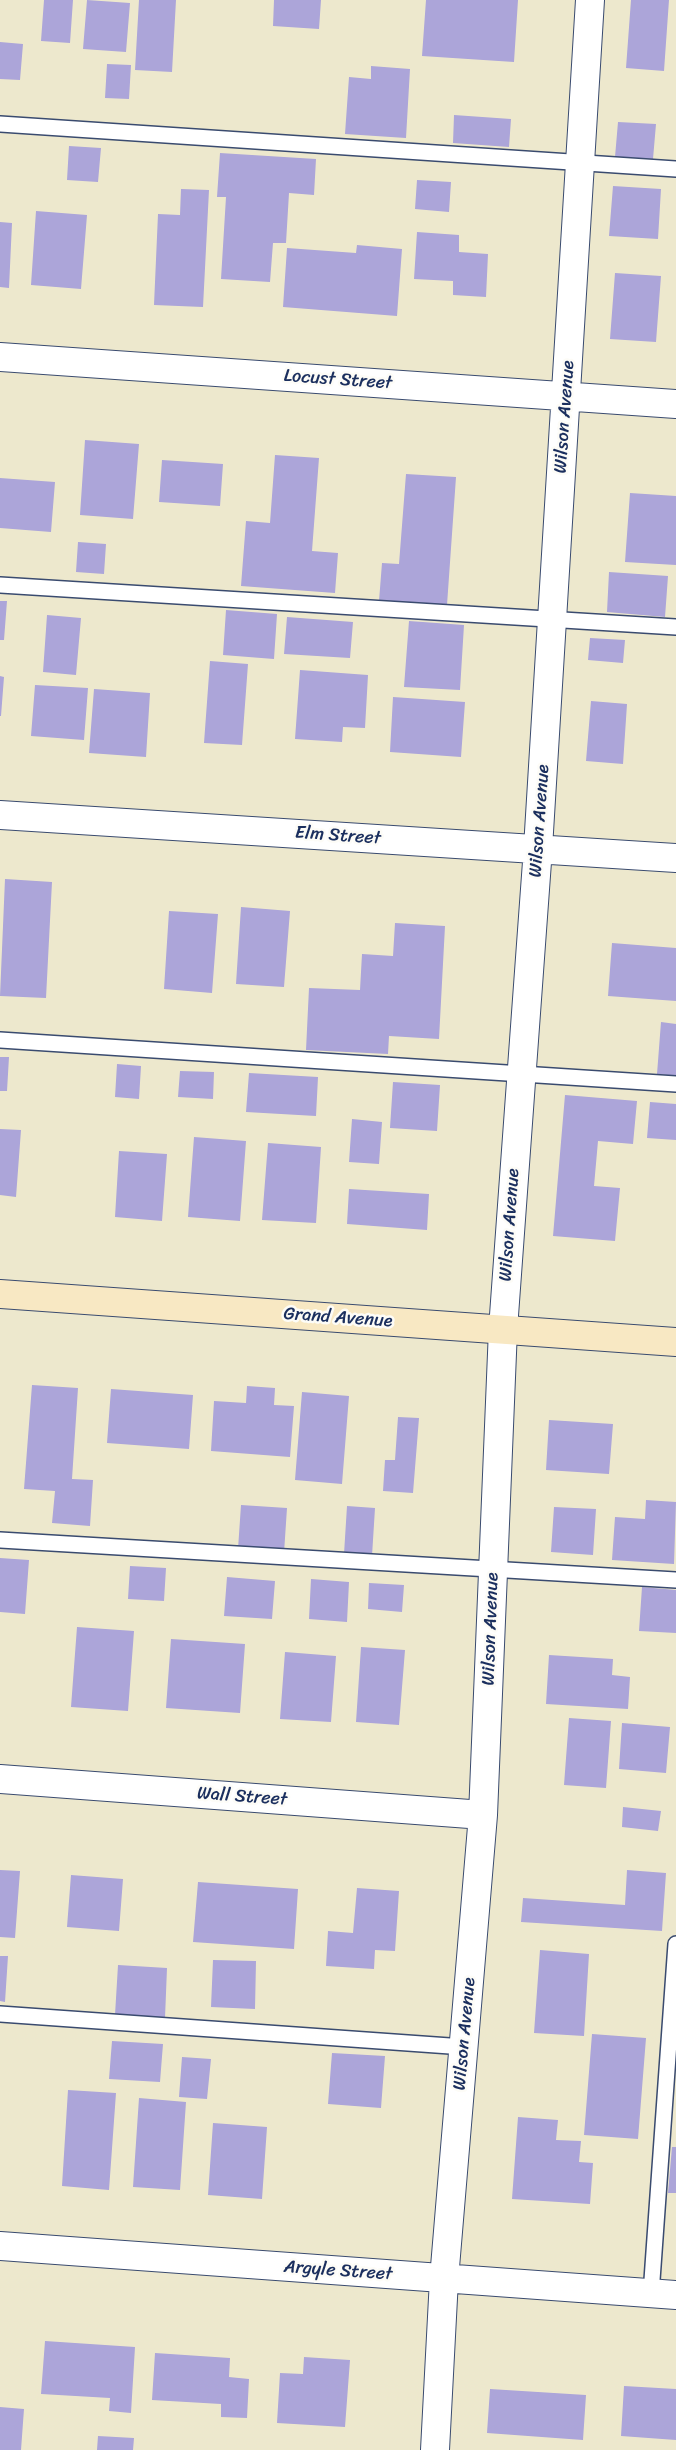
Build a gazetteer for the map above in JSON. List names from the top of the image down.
{
  "streets": {
    "main road": ["Grand Avenue"],
    "street": [
      "Locust Street",
      "Wilson Avenue",
      "Elm Street",
      "Wall Street",
      "Argyle Street"
    ]
  },
  "crossings": [
    ["Locust Street", "Wilson Avenue"],
    ["Wilson Avenue", "Elm Street"],
    ["Wilson Avenue", "Grand Avenue"],
    ["Wilson Avenue", "Wall Street"],
    ["Wilson Avenue", "Argyle Street"]
  ]
}
